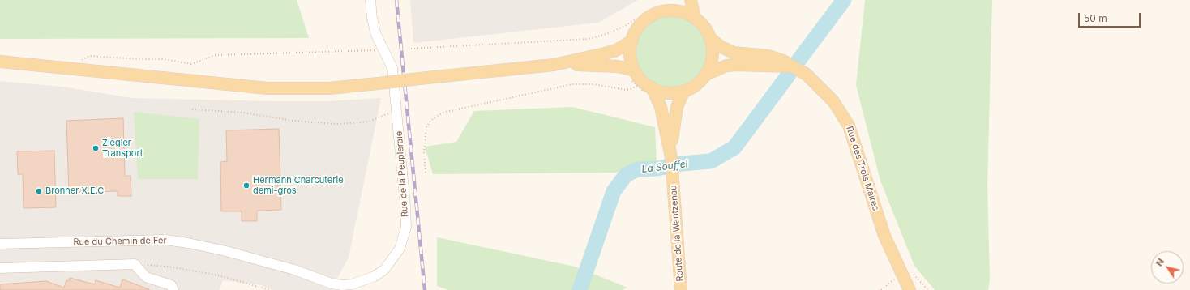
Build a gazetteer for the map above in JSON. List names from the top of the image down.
{
  "streets": {
    "main road": ["Rue des Trois Maires", "Route de la Wantzenau"],
    "street": ["Rue de la Peupleraie", "Rue du Chemin de Fer"]
  },
  "crossings": [
    ["Rue des Trois Maires", "Route de la Wantzenau"],
    ["Rue de la Peupleraie", "Rue du Chemin de Fer"]
  ],
  "water": ["La Souffel"],
  "places": ["Ziegler Transport", "Hermann Charcuterie demi-gros", "Bronner X.E.C"],
  "scale_bar": "50 m",
  "north": "top left"
}
